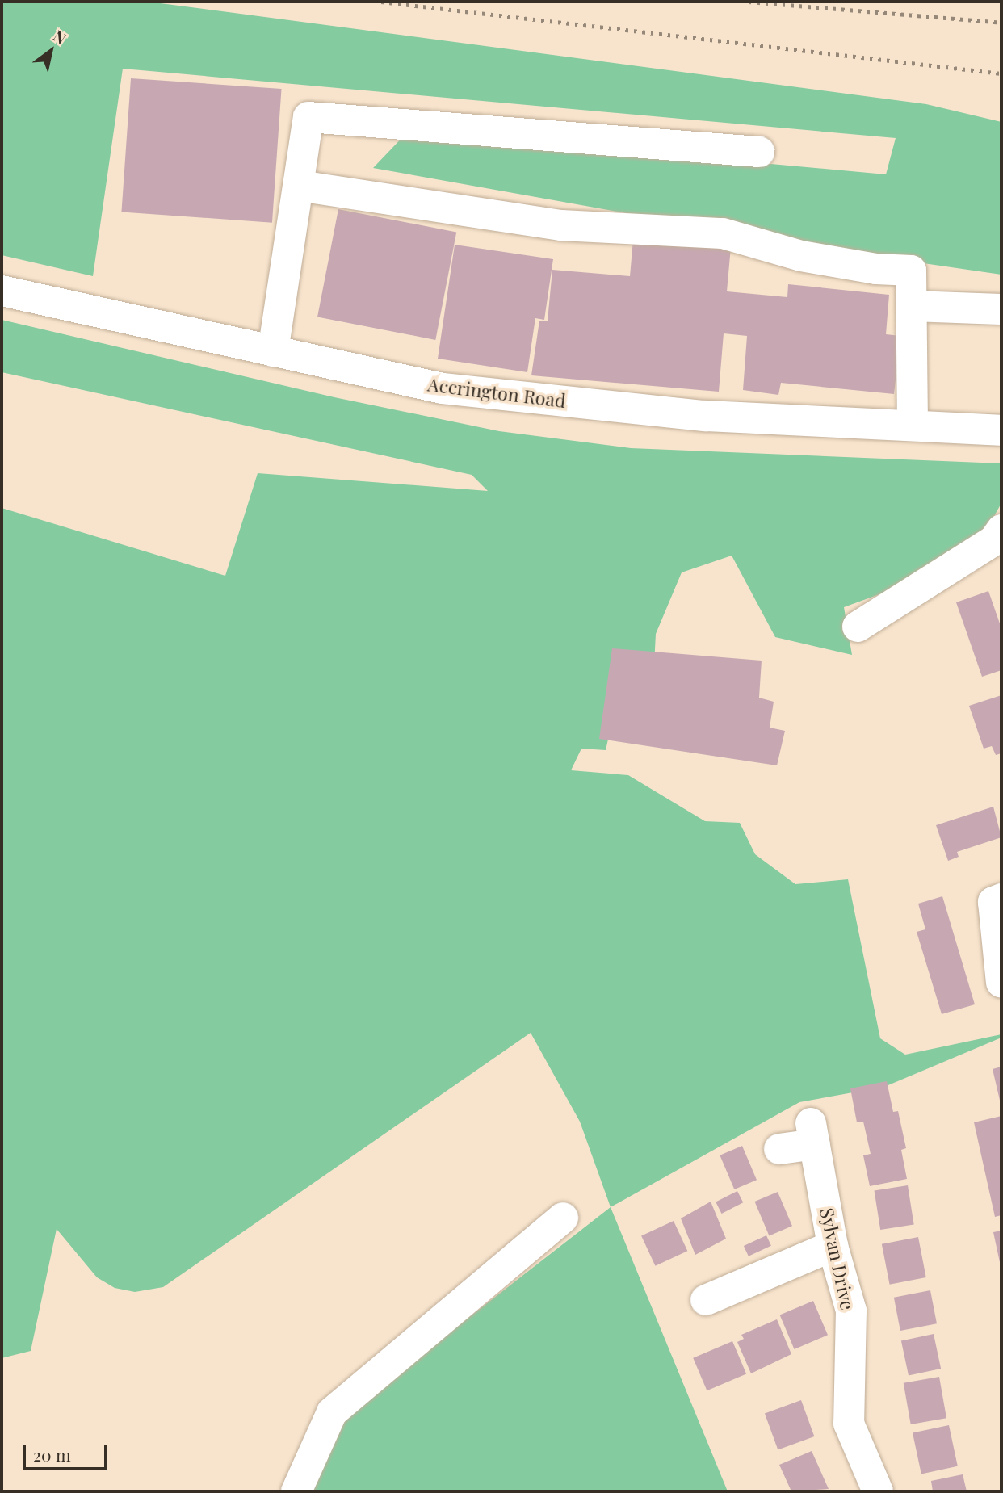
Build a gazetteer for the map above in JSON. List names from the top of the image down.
{
  "streets": {
    "main road": ["Accrington Road", "Sylvan Drive"]
  },
  "scale_bar": "20 m",
  "north": "top right"
}
